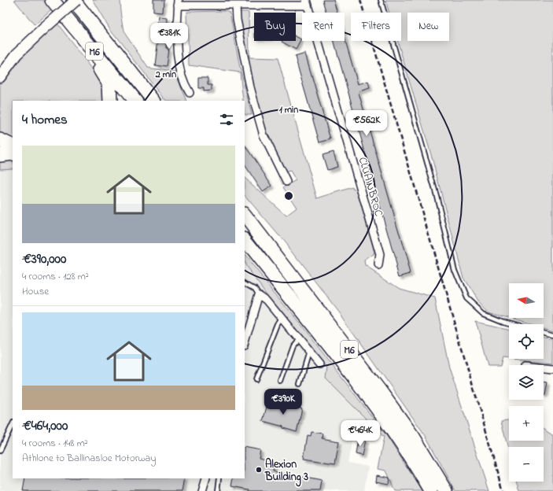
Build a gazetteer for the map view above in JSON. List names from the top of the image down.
{
  "streets": {
    "highway": ["M6"],
    "street": ["CLUAINBROC"]
  },
  "places": ["Alexion Building 3"],
  "north": "left",
  "page": {
    "chip": [
      "Buy",
      "Rent",
      "Filters",
      "New"
    ],
    "price": [
      "€381K",
      "€562K",
      "€390K",
      "€464K"
    ],
    "heading": "4 homes",
    "list": [
      {
        "name": "€390,000",
        "note": "4 rooms · 128 m² · House"
      },
      {
        "name": "€464,000",
        "note": "4 rooms · 148 m² · Athlone to Ballinasloe Motorway"
      }
    ],
    "map_buttons": ["+", "−"]
  },
  "rings": ["2 min", "1 min"]
}
